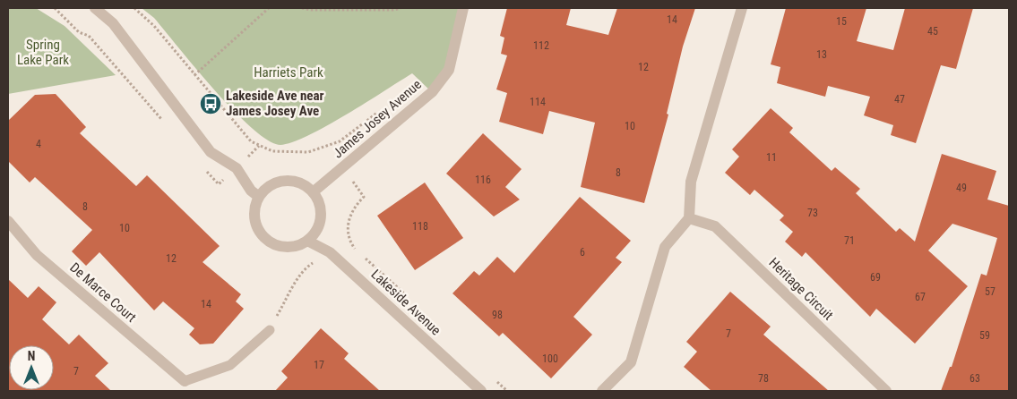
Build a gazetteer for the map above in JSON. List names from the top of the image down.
{
  "streets": {
    "street": [
      "James Josey Avenue",
      "Heritage Circuit",
      "De Marce Court",
      "Lakeside Avenue"
    ]
  },
  "crossings": [
    ["James Josey Avenue", "Lakeside Avenue"]
  ],
  "parks": ["Spring Lake Park", "Harriets Park"],
  "places": {
    "bus stop": ["Lakeside Ave near James Josey Ave"]
  },
  "house_numbers": [
    "14",
    "15",
    "45",
    "112",
    "13",
    "12",
    "47",
    "114",
    "10",
    "4",
    "11",
    "8",
    "116",
    "49",
    "8",
    "73",
    "118",
    "10",
    "71",
    "6",
    "12",
    "69",
    "57",
    "67",
    "14",
    "98",
    "7",
    "59",
    "100",
    "17",
    "7",
    "78",
    "63"
  ],
  "north": "top"
}
